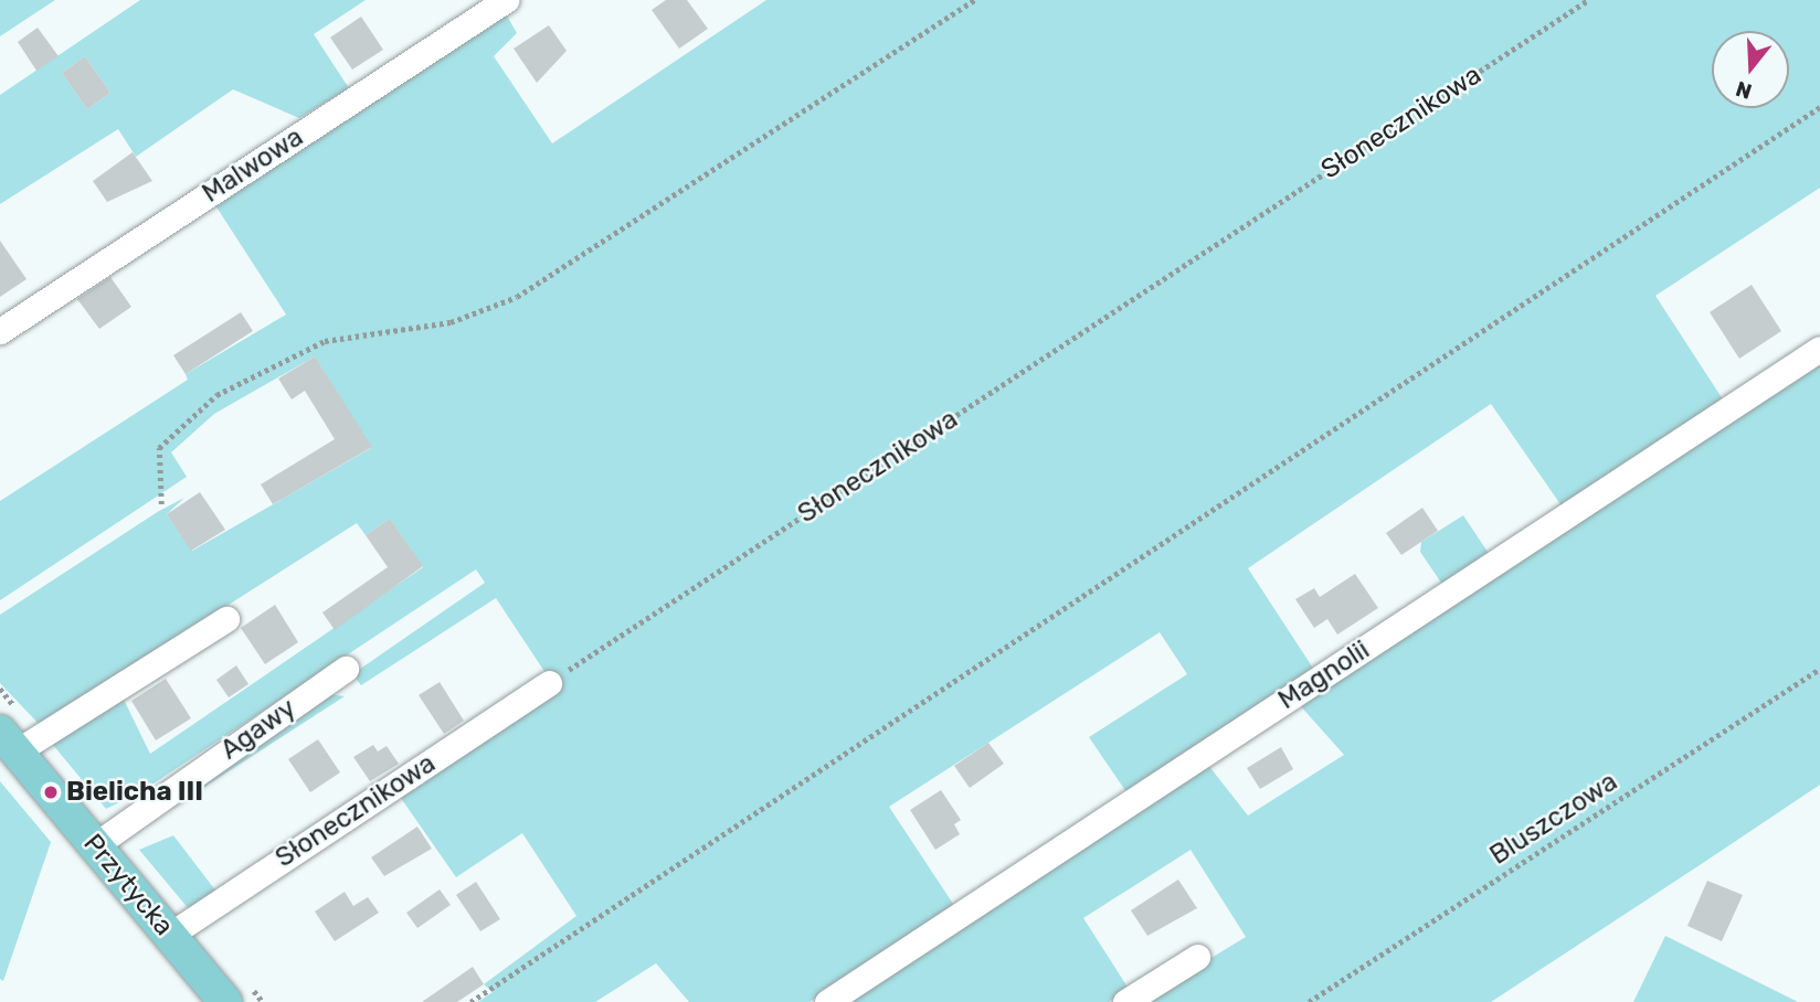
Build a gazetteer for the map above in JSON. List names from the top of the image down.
{
  "streets": {
    "main road": ["Przytycka"],
    "street": [
      "Słonecznikowa",
      "Malwowa",
      "Magnolii",
      "Agawy"
    ],
    "path": ["Bluszczowa"]
  },
  "crossings": [
    ["Słonecznikowa", "Przytycka"],
    ["Agawy", "Przytycka"]
  ],
  "places": ["Bielicha III"],
  "north": "bottom"
}
